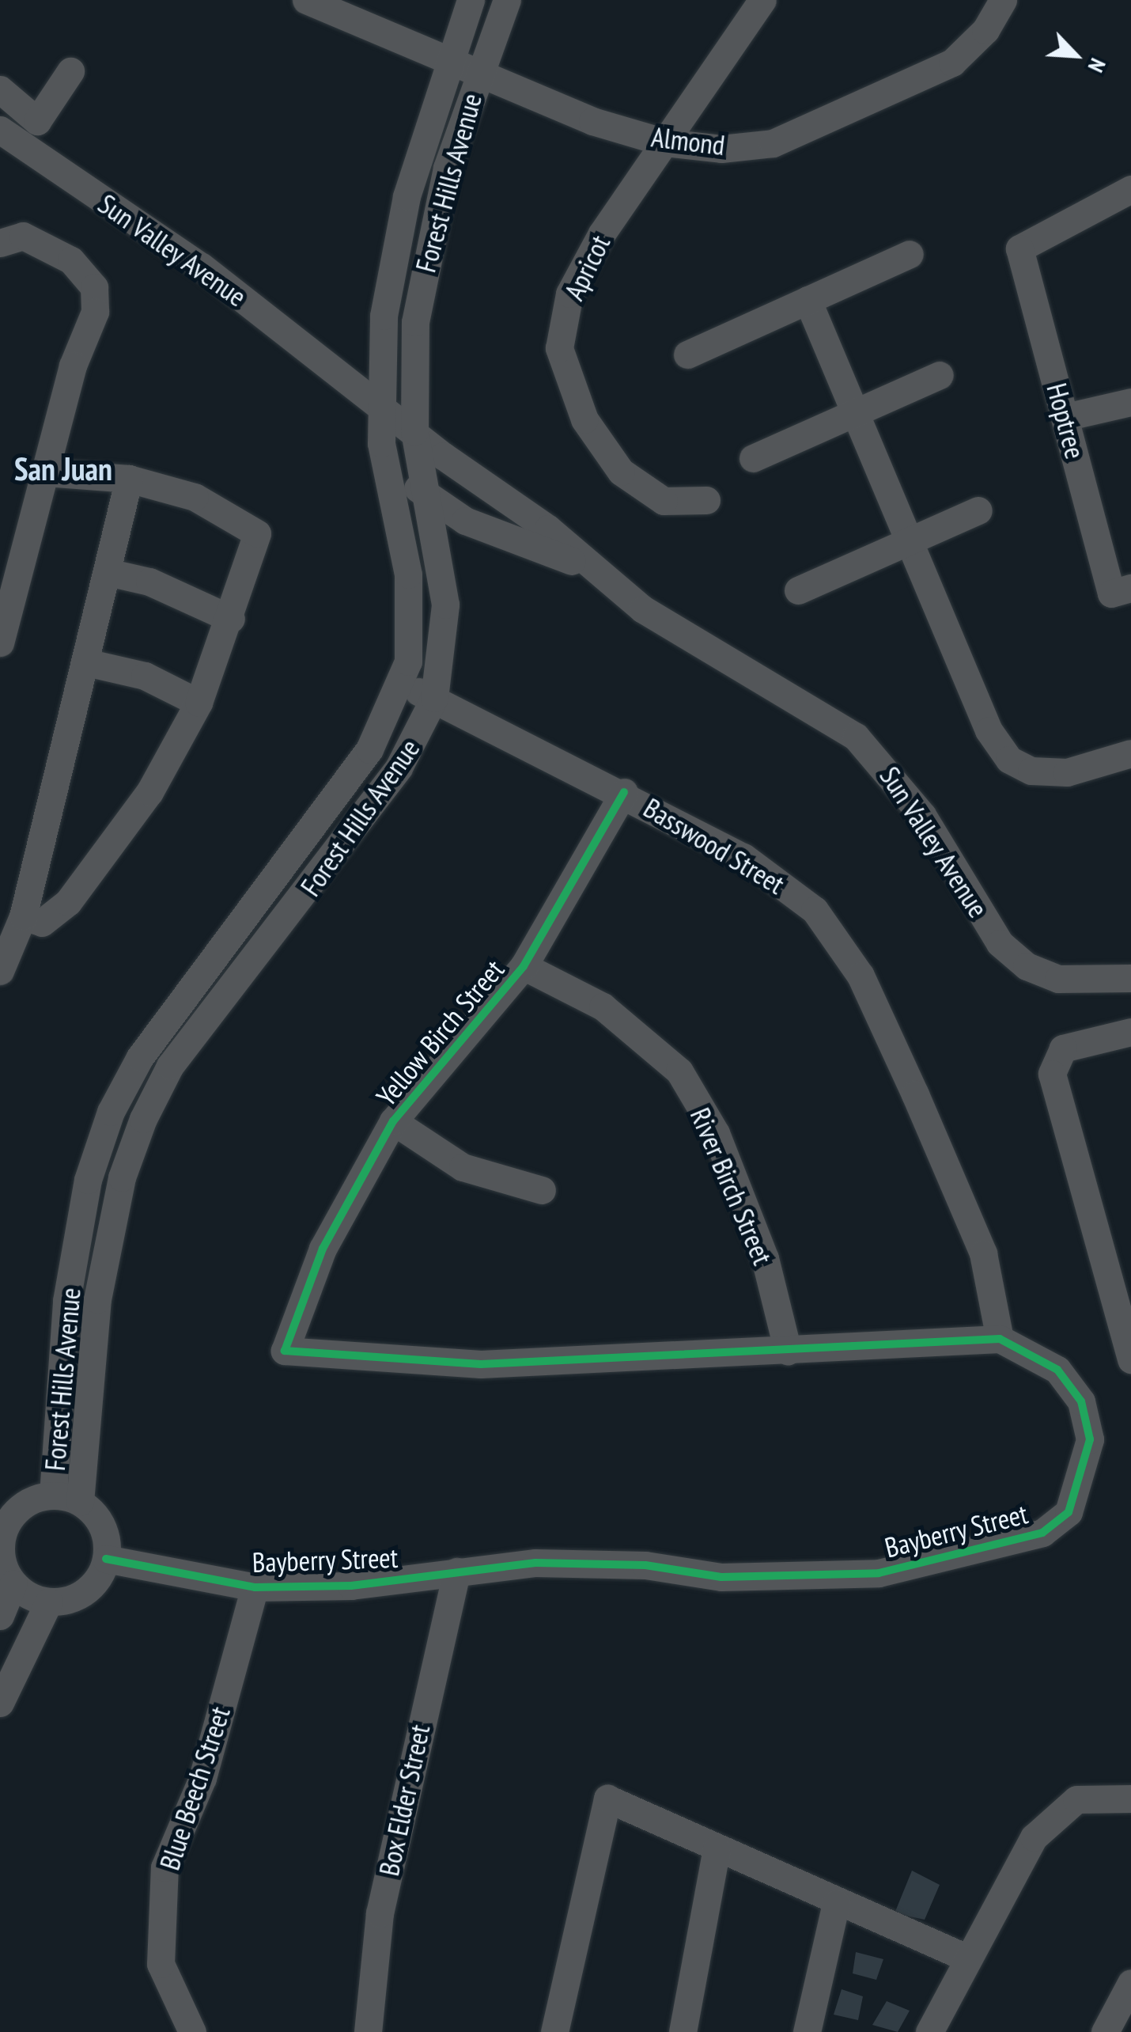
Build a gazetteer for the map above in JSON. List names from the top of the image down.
{
  "streets": {
    "street": [
      "Almond",
      "Forest Hills Avenue",
      "Sun Valley Avenue",
      "Apricot",
      "Hoptree",
      "Basswood Street",
      "Yellow Birch Street",
      "River Birch Street",
      "Bayberry Street",
      "Blue Beech Street",
      "Box Elder Street"
    ]
  },
  "crossings": [
    ["Almond", "Forest Hills Avenue"],
    ["Almond", "Apricot"],
    ["Forest Hills Avenue", "Sun Valley Avenue"],
    ["Forest Hills Avenue", "Basswood Street"],
    ["Forest Hills Avenue", "Bayberry Street"],
    ["Basswood Street", "Yellow Birch Street"],
    ["Basswood Street", "Bayberry Street"],
    ["Yellow Birch Street", "River Birch Street"],
    ["Bayberry Street", "Blue Beech Street"],
    ["Bayberry Street", "Box Elder Street"]
  ],
  "districts": ["San Juan"],
  "north": "bottom right"
}
